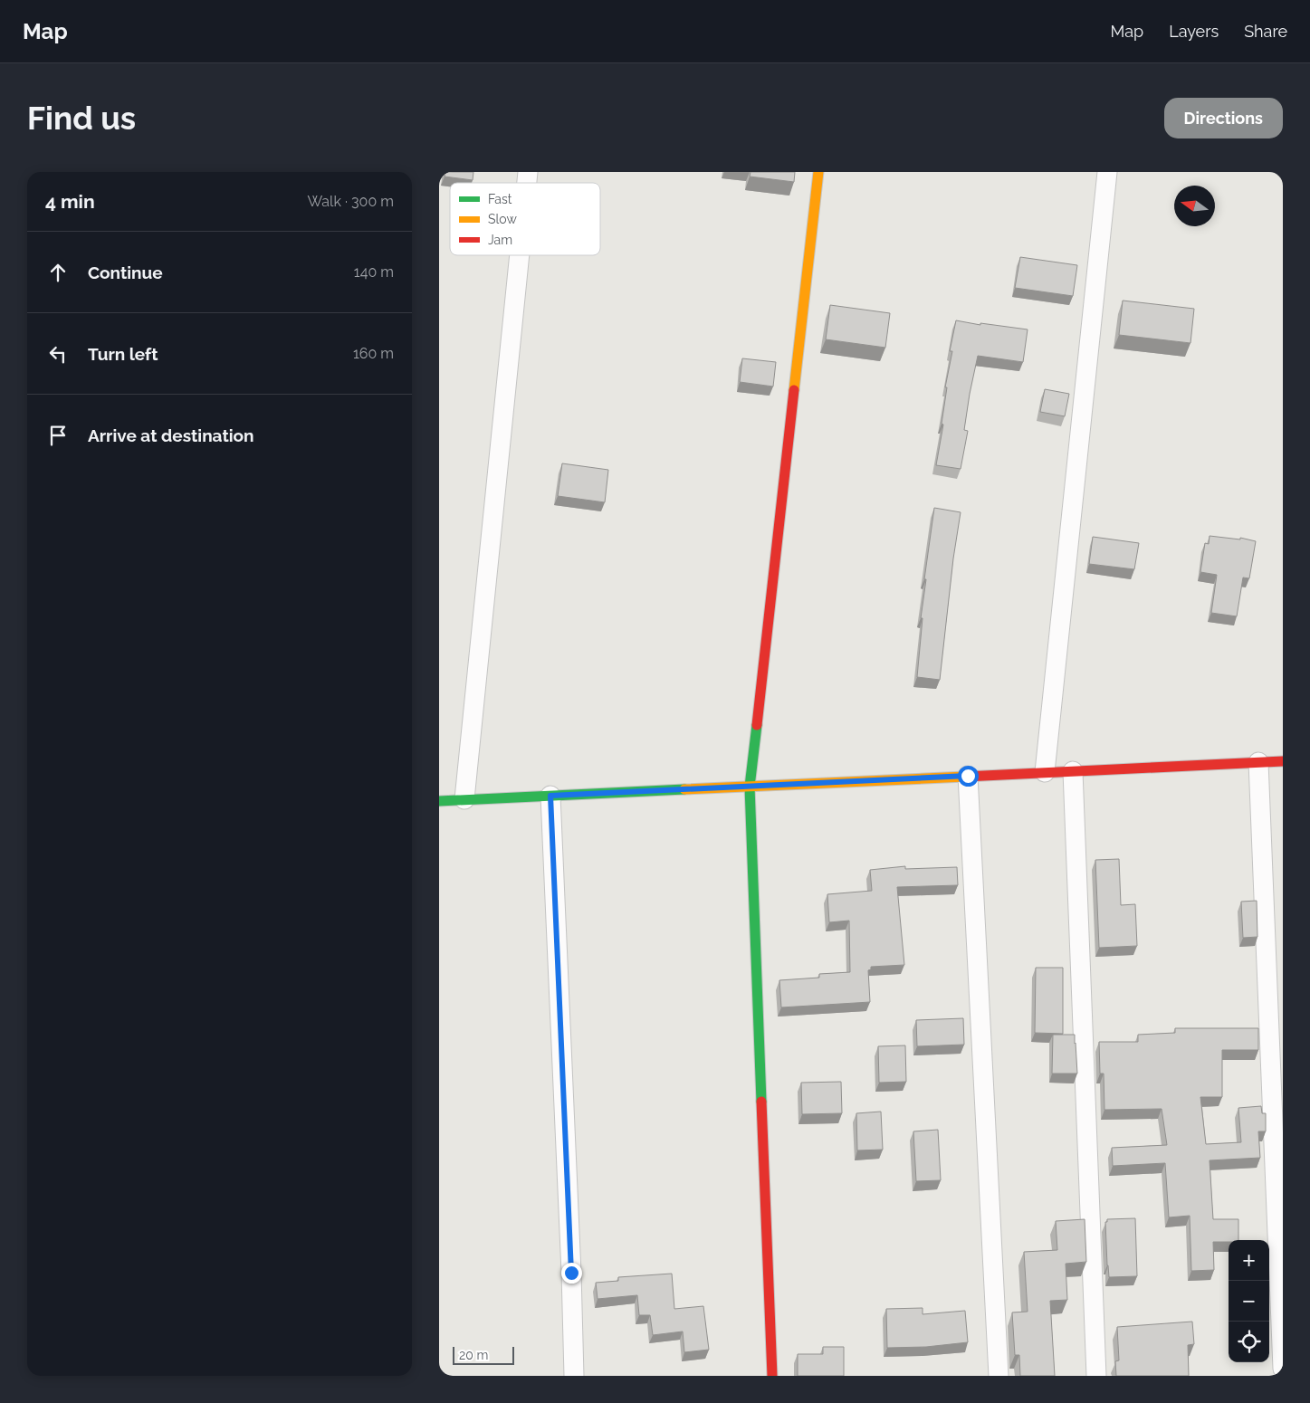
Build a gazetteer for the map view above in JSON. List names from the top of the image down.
{
  "legend": ["Fast", "Slow", "Jam"],
  "scale_bar": "20 m",
  "north": "left",
  "page": {
    "header": "Map",
    "nav": ["Map", "Layers", "Share"],
    "buttons": "Directions",
    "title": "Find us",
    "heading": ["4 min", "Walk · 300 m"],
    "list": [
      ["Continue", "140 m"],
      ["Turn left", "160 m"],
      "Arrive at destination"
    ],
    "map_buttons": ["+", "−"],
    "scale": "20 m"
  }
}
